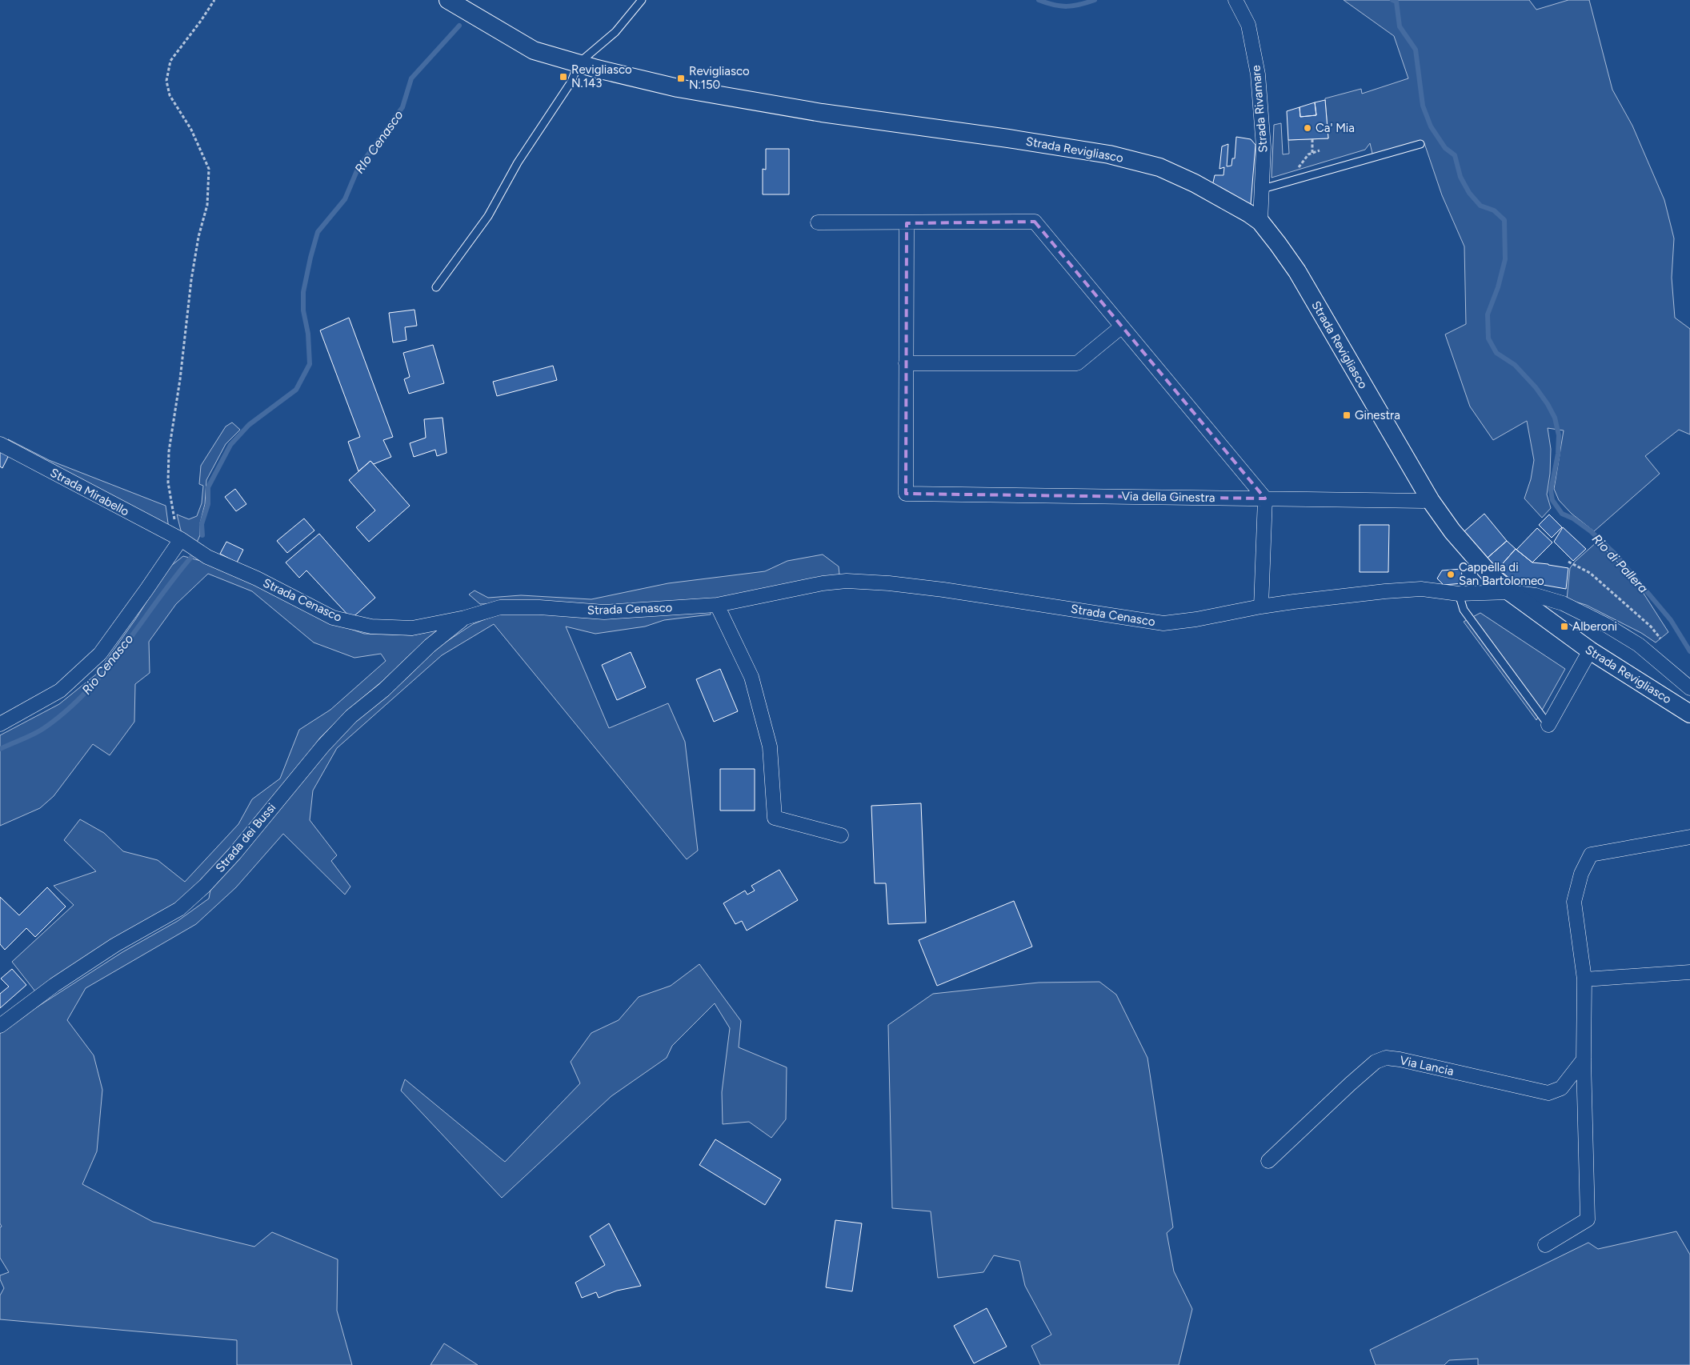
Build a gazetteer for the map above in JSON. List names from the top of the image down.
{
  "streets": {
    "street": [
      "Strada Rivamare",
      "Strada Revigliasco",
      "Strada Mirabello",
      "Via della Ginestra",
      "Strada Cenasco",
      "Strada dei Bussi",
      "Via Lancia"
    ]
  },
  "crossings": [
    ["Strada Rivamare", "Strada Revigliasco"],
    ["Strada Revigliasco", "Via della Ginestra"],
    ["Strada Revigliasco", "Strada Cenasco"],
    ["Strada Mirabello", "Strada Cenasco"],
    ["Strada Cenasco", "Strada dei Bussi"]
  ],
  "water": ["RIo Cenasco", "Rio di Pallera", "Rio Cenasco"],
  "places": {
    "transit": [
      "Revigliasco N.143",
      "Revigliasco N.150",
      "Ginestra",
      "Alberoni"
    ],
    "other": ["Ca' Mia", "Cappella di San Bartolomeo"]
  }
}
